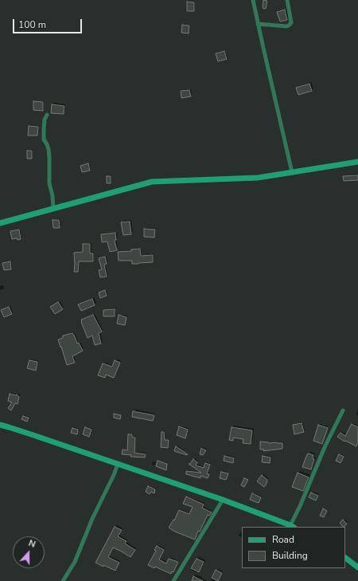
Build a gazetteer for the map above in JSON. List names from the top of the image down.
{
  "legend": ["Road", "Building"],
  "scale_bar": "100 m",
  "north": "top"
}
